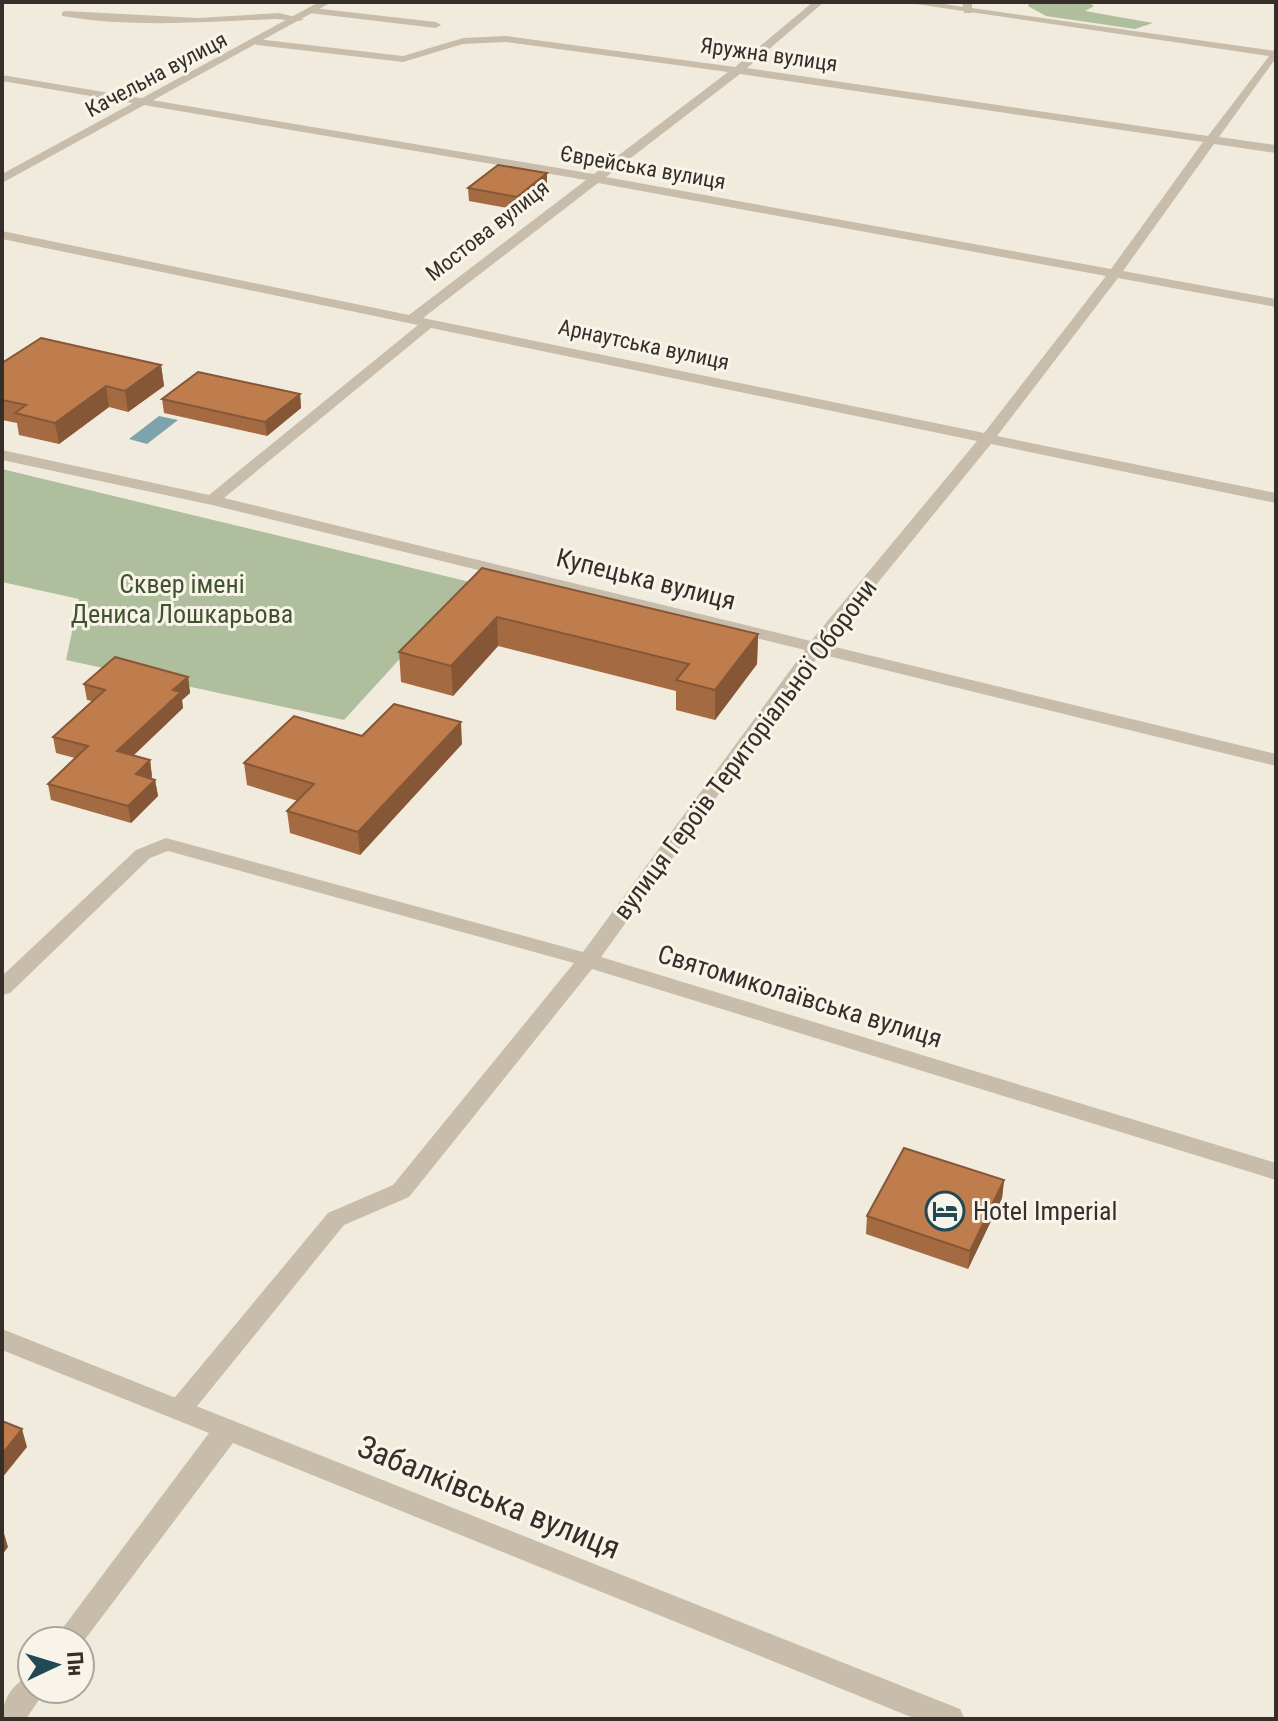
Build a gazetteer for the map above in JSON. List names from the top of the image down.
{
  "streets": {
    "street": [
      "Яружна вулиця",
      "Качельна вулиця",
      "Єврейська вулиця",
      "Мостова вулиця",
      "Арнаутська вулиця",
      "Купецька вулиця",
      "вулиця Героїв Територіальної Оборони",
      "Святомиколаївська вулиця",
      "Забалківська вулиця"
    ]
  },
  "crossings": [
    ["Яружна вулиця", "Качельна вулиця"],
    ["Яружна вулиця", "Мостова вулиця"],
    ["Яружна вулиця", "вулиця Героїв Територіальної Оборони"],
    ["Качельна вулиця", "Єврейська вулиця"],
    ["Єврейська вулиця", "Мостова вулиця"],
    ["Єврейська вулиця", "вулиця Героїв Територіальної Оборони"],
    ["Мостова вулиця", "Арнаутська вулиця"],
    ["Мостова вулиця", "Купецька вулиця"],
    ["Арнаутська вулиця", "вулиця Героїв Територіальної Оборони"],
    ["Купецька вулиця", "вулиця Героїв Територіальної Оборони"],
    ["вулиця Героїв Територіальної Оборони", "Святомиколаївська вулиця"],
    ["вулиця Героїв Територіальної Оборони", "Забалківська вулиця"]
  ],
  "parks": ["Сквер імені Дениса Лошкарьова"],
  "places": {
    "hotel": ["Hotel Imperial"]
  },
  "north": "right"
}
